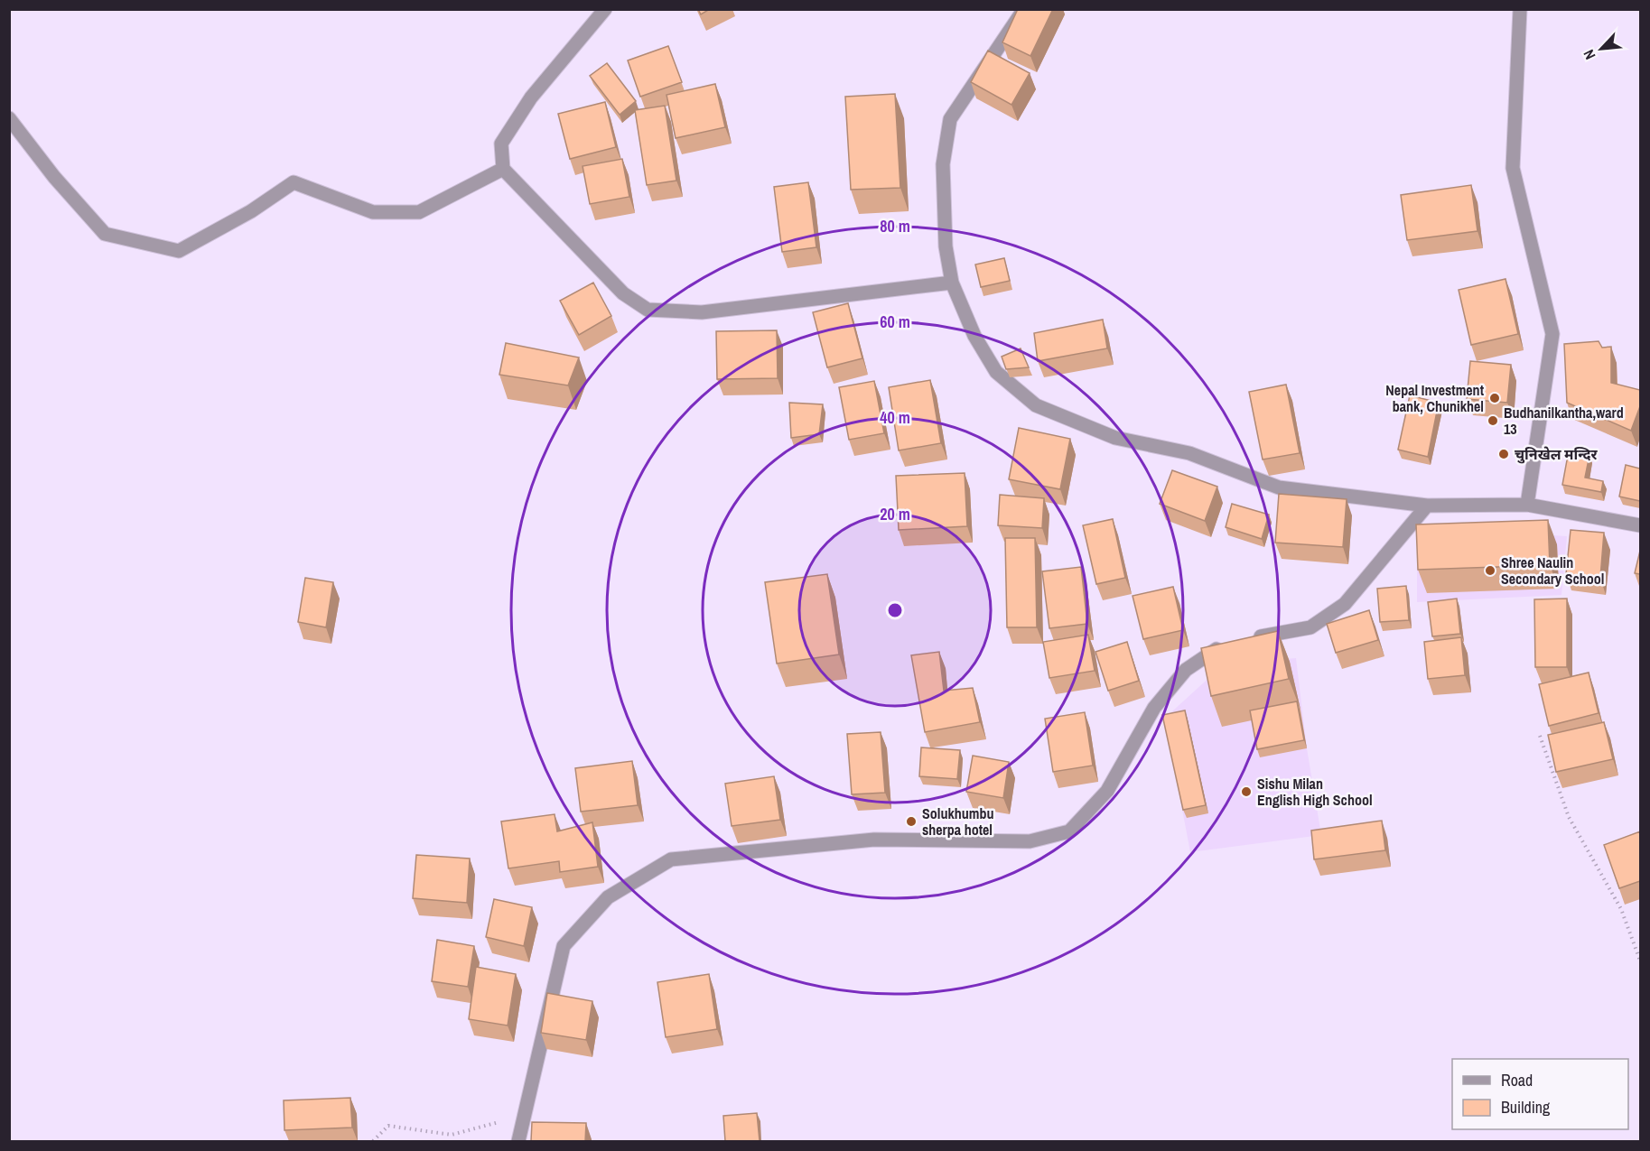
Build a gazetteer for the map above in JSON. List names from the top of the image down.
{
  "places": [
    "Nepal Investment bank, Chunikhel",
    "Budhanilkantha,ward 13",
    "चुनिखेल मन्दिर",
    "Shree Naulin Secondary School",
    "Sishu Milan English High School",
    "Solukhumbu sherpa hotel"
  ],
  "legend": ["Road", "Building"],
  "north": "bottom left",
  "rings": [
    "80 m",
    "60 m",
    "40 m",
    "20 m"
  ]
}
